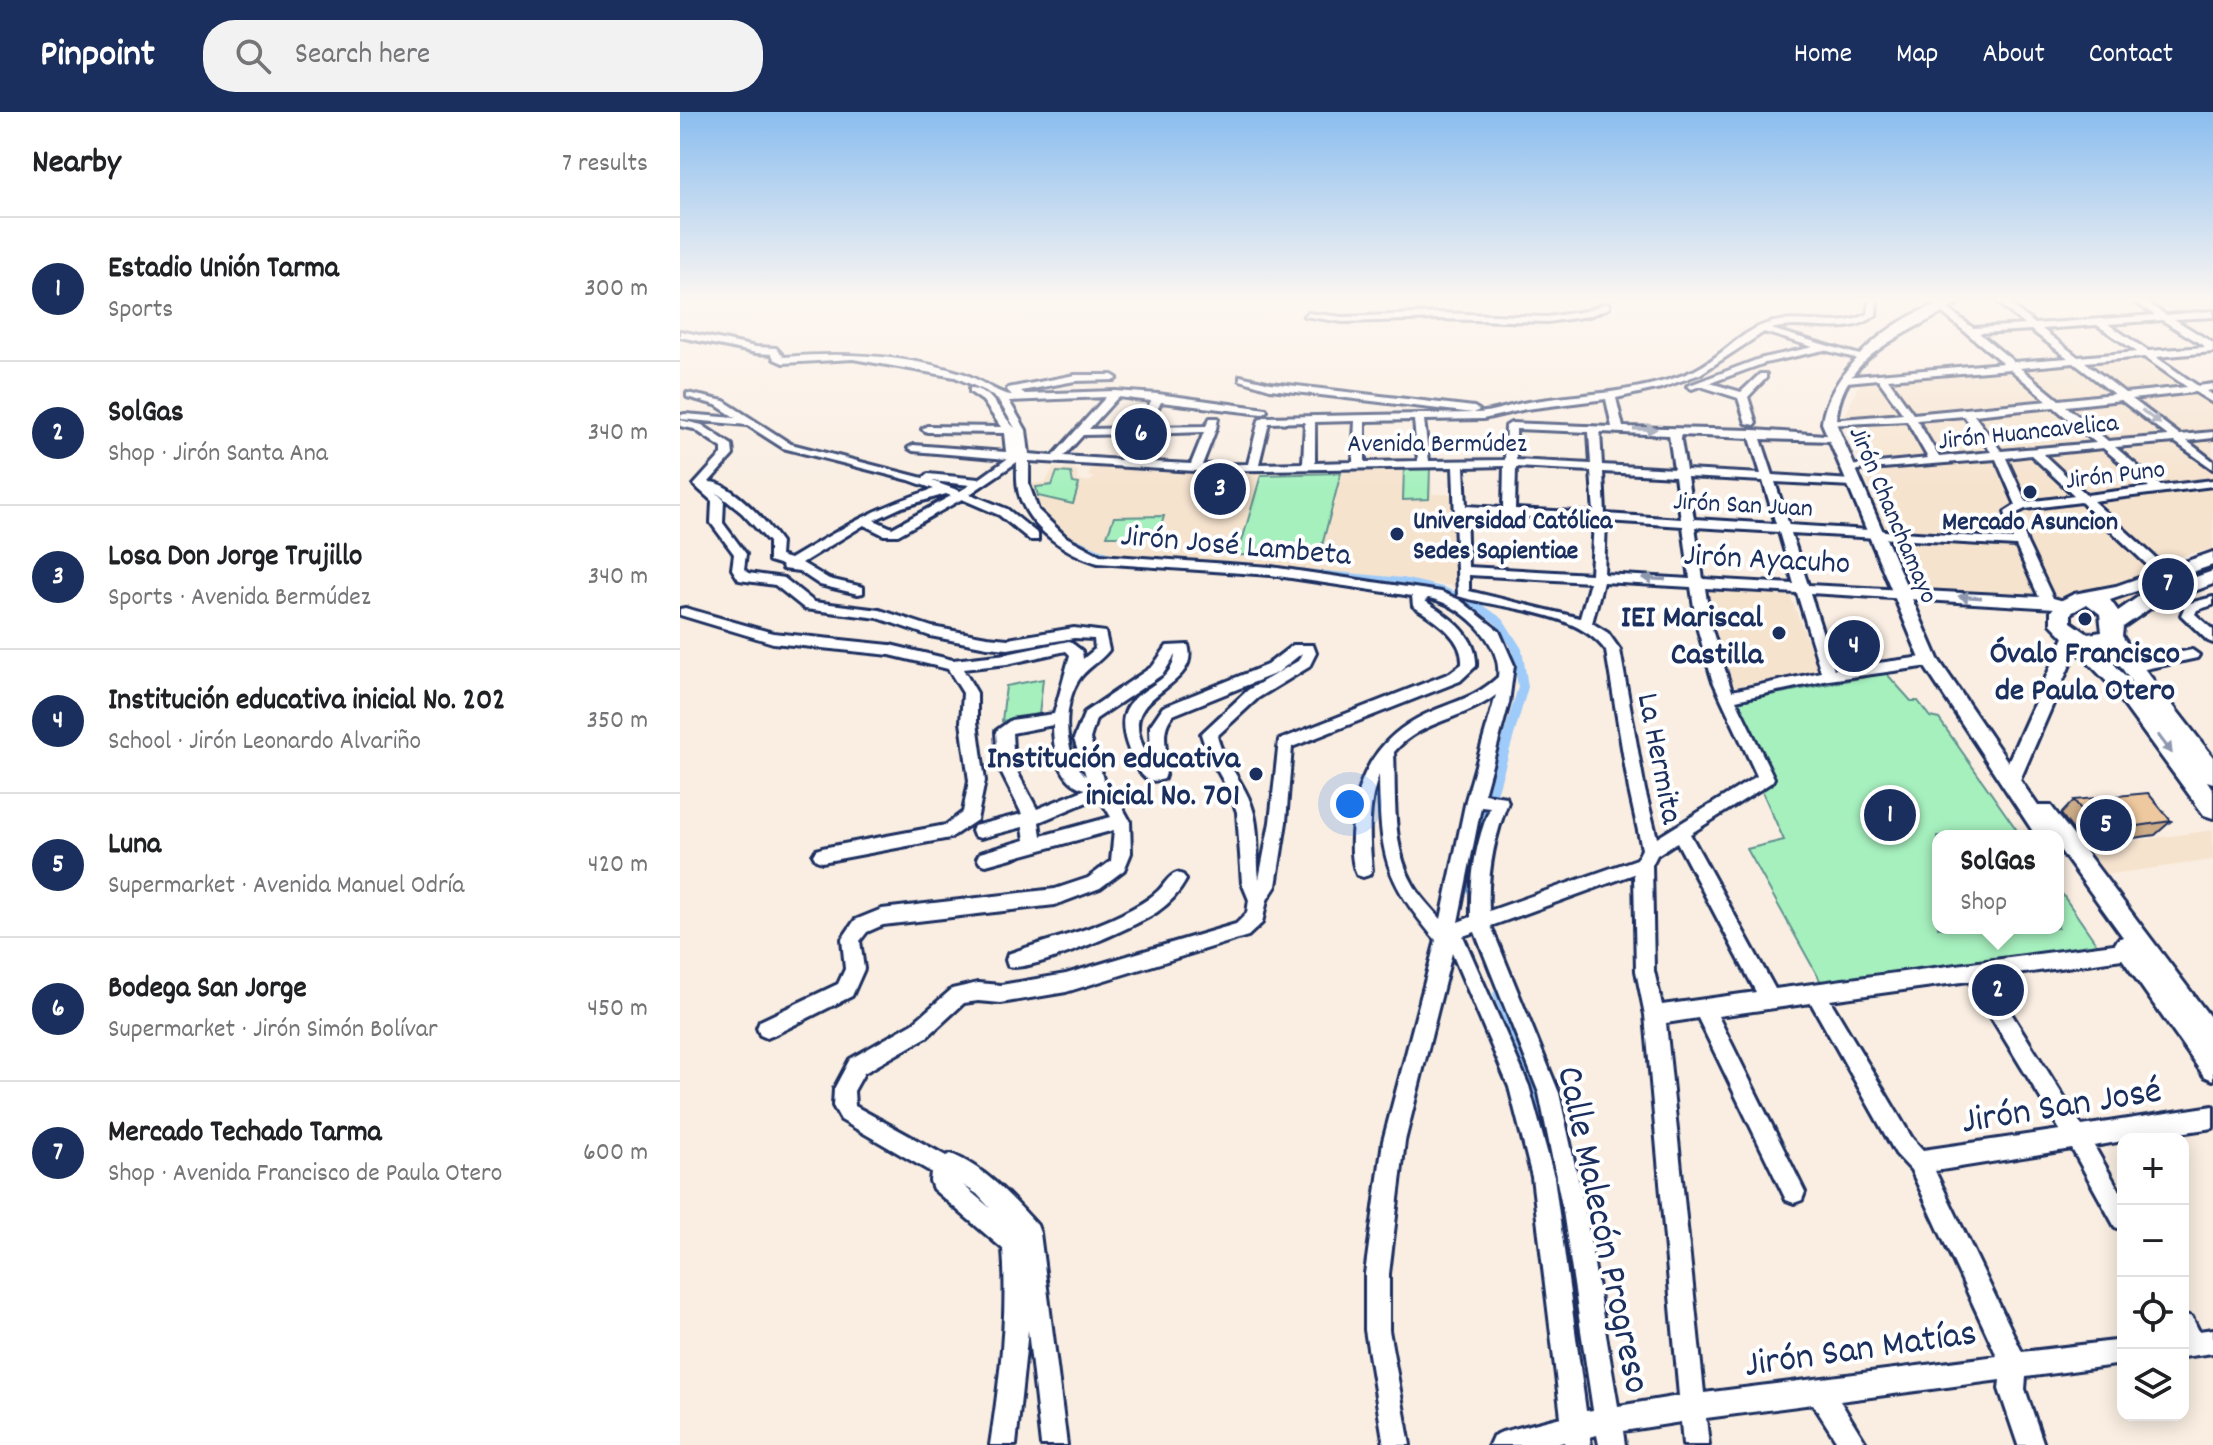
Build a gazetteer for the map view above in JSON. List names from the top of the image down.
{
  "streets": {
    "main road": ["Jirón Chanchamayo"],
    "street": [
      "Jirón Huancavelica",
      "Avenida Bermúdez",
      "Jirón Puno",
      "Jirón San Juan",
      "Jirón José Lambeta",
      "Jirón Ayacuho",
      "La Hermita",
      "Jirón San José",
      "Calle Malecón Progreso",
      "Jirón San Matías"
    ]
  },
  "crossings": [
    ["Jirón Huancavelica", "Avenida Bermúdez"],
    ["Jirón Huancavelica", "Jirón Chanchamayo"],
    ["Avenida Bermúdez", "Jirón Chanchamayo"],
    ["Avenida Bermúdez", "Jirón José Lambeta"],
    ["Jirón San Juan", "Jirón Chanchamayo"],
    ["Jirón Chanchamayo", "Jirón Ayacuho"],
    ["Jirón Ayacuho", "La Hermita"],
    ["La Hermita", "Jirón San Matías"],
    ["Calle Malecón Progreso", "Jirón San Matías"]
  ],
  "one_way": ["Jirón Ayacuho"],
  "places": [
    "Mercado Asuncion",
    "Universidad Católica Sedes Sapientiae",
    "Óvalo Francisco de Paula Otero",
    "IEI Mariscal Castilla",
    "Institución educativa inicial No. 701"
  ],
  "page": {
    "header": "Pinpoint",
    "search": "Search here",
    "nav": [
      "Home",
      "Map",
      "About",
      "Contact"
    ],
    "heading": ["Nearby", "7 results"],
    "list": [
      {
        "mark": "1",
        "name": "Estadio Unión Tarma",
        "note": "Sports",
        "value": "300 m"
      },
      {
        "mark": "2",
        "name": "SolGas",
        "note": "Shop · Jirón Santa Ana",
        "value": "340 m"
      },
      {
        "mark": "3",
        "name": "Losa Don Jorge Trujillo",
        "note": "Sports · Avenida Bermúdez",
        "value": "340 m"
      },
      {
        "mark": "4",
        "name": "Institución educativa inicial No. 202",
        "note": "School · Jirón Leonardo Alvariño",
        "value": "350 m"
      },
      {
        "mark": "5",
        "name": "Luna",
        "note": "Supermarket · Avenida Manuel Odría",
        "value": "420 m"
      },
      {
        "mark": "6",
        "name": "Bodega San Jorge",
        "note": "Supermarket · Jirón Simón Bolívar",
        "value": "450 m"
      },
      {
        "mark": "7",
        "name": "Mercado Techado Tarma",
        "note": "Shop · Avenida Francisco de Paula Otero",
        "value": "600 m"
      }
    ],
    "pins": [
      "6",
      "3",
      "7",
      "4",
      "1",
      "5",
      "2"
    ],
    "popup": ["SolGas", "Shop"],
    "map_buttons": ["+", "−"]
  }
}
